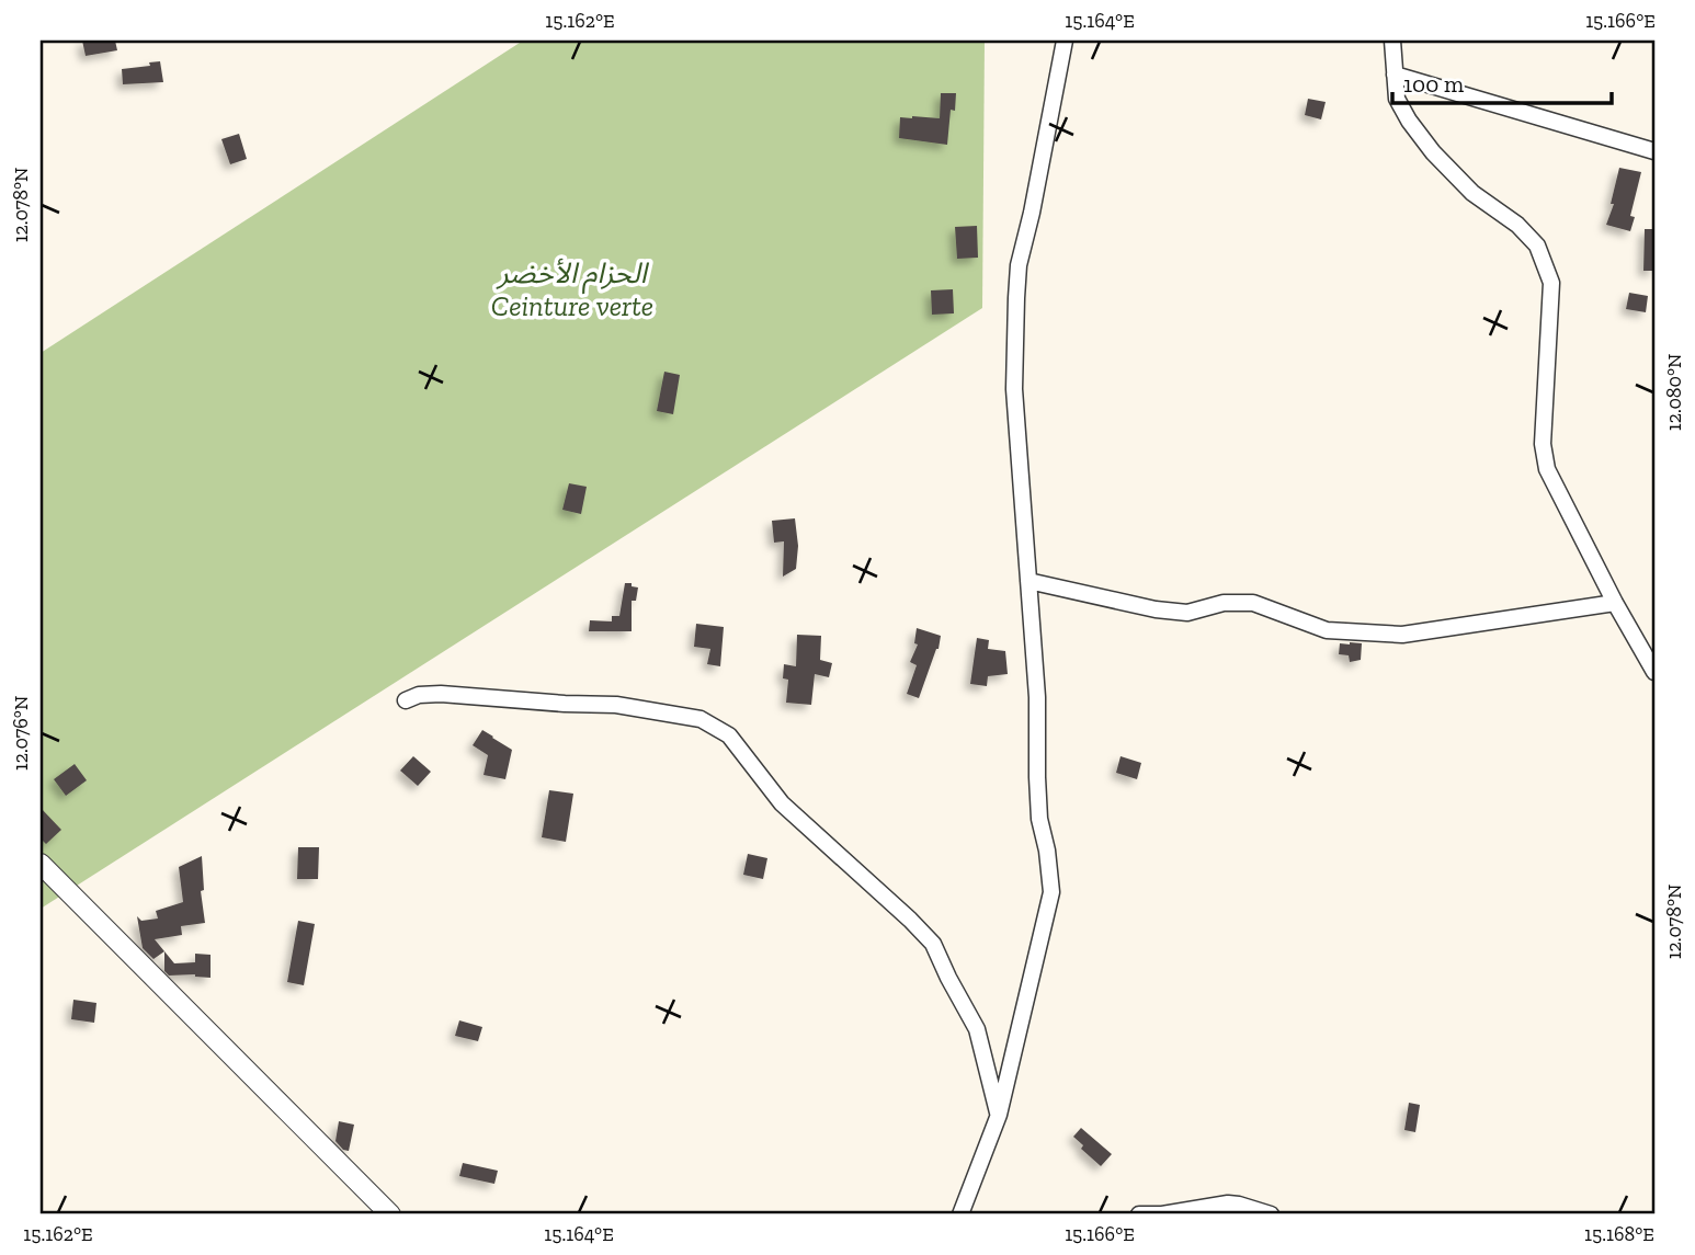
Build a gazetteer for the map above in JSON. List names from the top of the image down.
{
  "parks": ["الحزام الأخضر Ceinture verte"],
  "scale_bar": "100 m",
  "coordinates": [
    "15.162°E",
    "15.164°E",
    "15.166°E",
    "12.078°N",
    "12.080°N",
    "12.076°N",
    "15.168°E"
  ]
}
